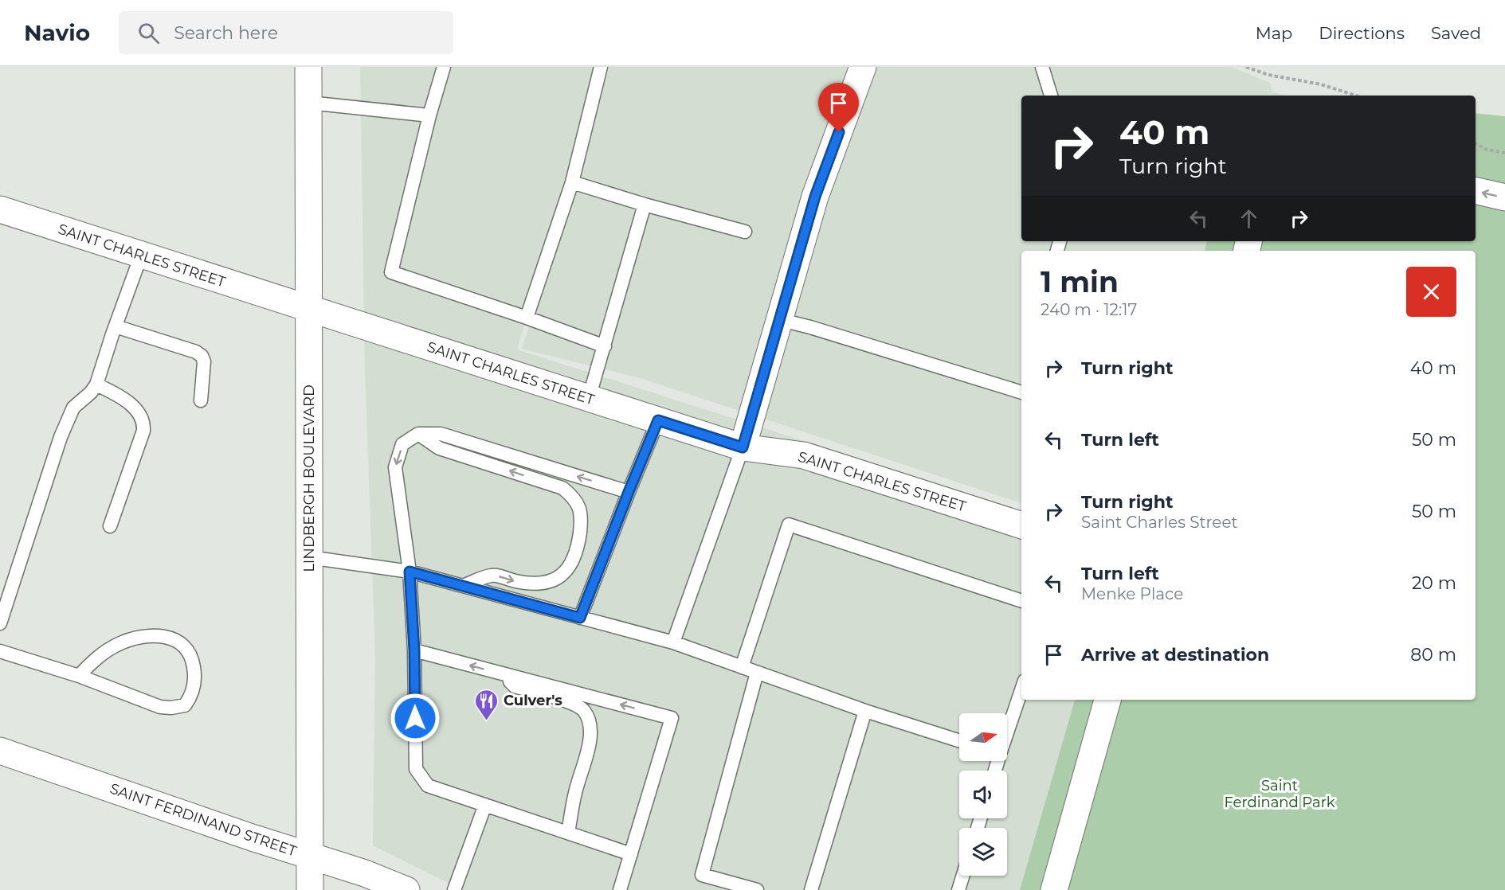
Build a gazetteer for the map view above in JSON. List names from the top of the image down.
{
  "streets": {
    "street": ["SAINT CHARLES STREET", "LINDBERGH BOULEVARD", "SAINT FERDINAND STREET"]
  },
  "crossings": [
    ["SAINT CHARLES STREET", "LINDBERGH BOULEVARD"],
    ["LINDBERGH BOULEVARD", "SAINT FERDINAND STREET"]
  ],
  "parks": ["Saint Ferdinand Park"],
  "places": {
    "restaurant": ["Culver's"]
  },
  "north": "right",
  "page": {
    "header": "Navio",
    "search": "Search here",
    "nav": ["Map", "Directions", "Saved"],
    "turn": ["40 m", "Turn right"],
    "heading": ["1 min", "240 m · 12:17"],
    "list": [
      {
        "name": "Turn right",
        "value": "40 m"
      },
      {
        "name": "Turn left",
        "value": "50 m"
      },
      {
        "name": "Turn right",
        "note": "Saint Charles Street",
        "value": "50 m"
      },
      {
        "name": "Turn left",
        "note": "Menke Place",
        "value": "20 m"
      },
      {
        "name": "Arrive at destination",
        "value": "80 m"
      }
    ]
  }
}
